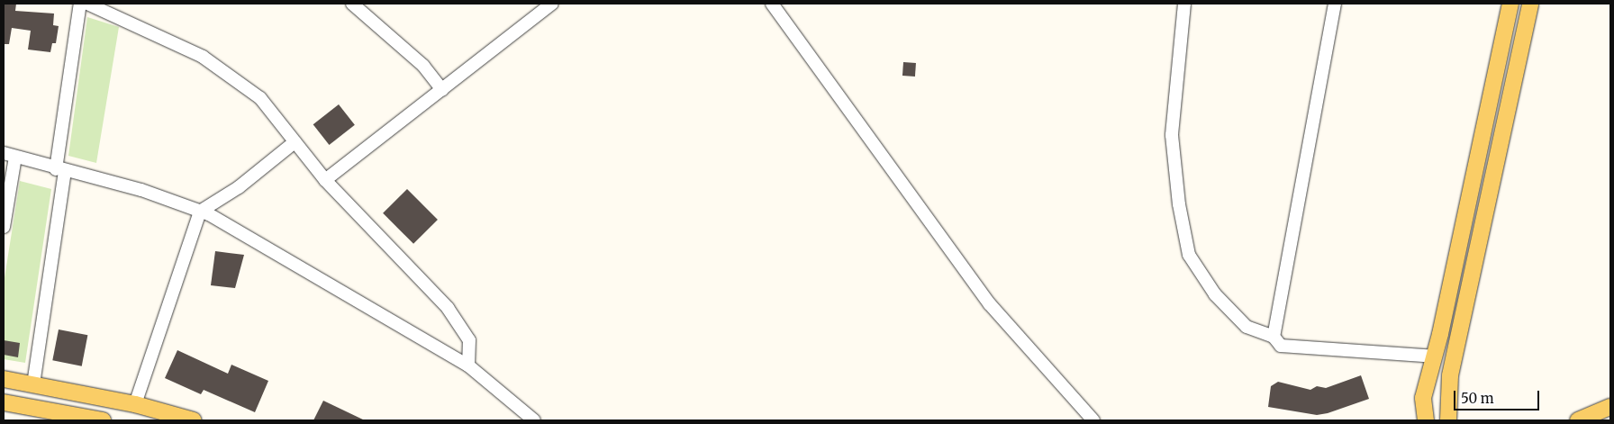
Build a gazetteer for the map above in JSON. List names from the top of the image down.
{
  "scale_bar": "50 m"
}
